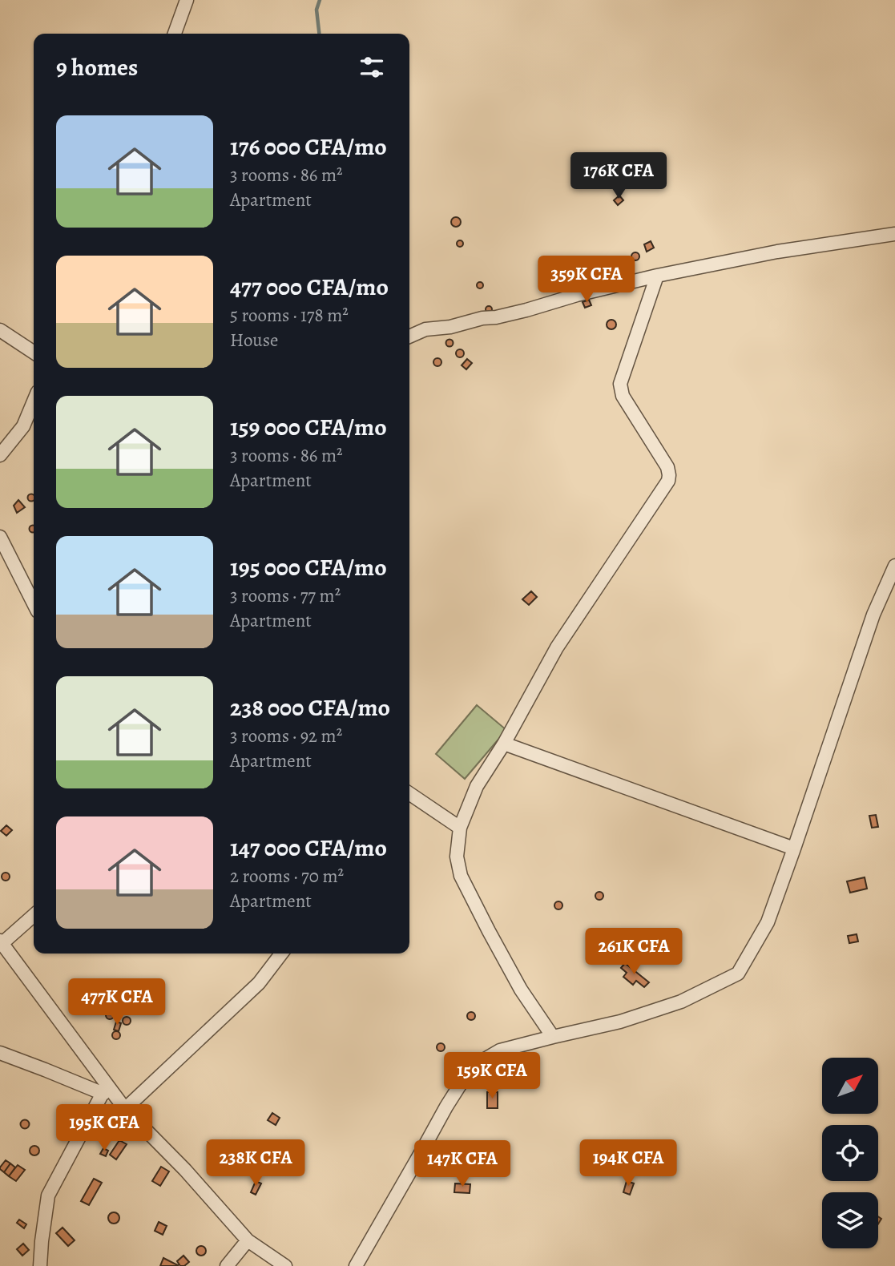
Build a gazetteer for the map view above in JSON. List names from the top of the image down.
{
  "north": "top right",
  "page": {
    "heading": "9 homes",
    "list": [
      {
        "name": "176 000 CFA/mo",
        "note": "3 rooms · 86 m² · Apartment"
      },
      {
        "name": "477 000 CFA/mo",
        "note": "5 rooms · 178 m² · House"
      },
      {
        "name": "159 000 CFA/mo",
        "note": "3 rooms · 86 m² · Apartment"
      },
      {
        "name": "195 000 CFA/mo",
        "note": "3 rooms · 77 m² · Apartment"
      },
      {
        "name": "238 000 CFA/mo",
        "note": "3 rooms · 92 m² · Apartment"
      },
      {
        "name": "147 000 CFA/mo",
        "note": "2 rooms · 70 m² · Apartment"
      }
    ],
    "price": [
      "176K CFA",
      "359K CFA",
      "261K CFA",
      "477K CFA",
      "159K CFA",
      "195K CFA",
      "238K CFA",
      "194K CFA",
      "147K CFA"
    ]
  }
}
